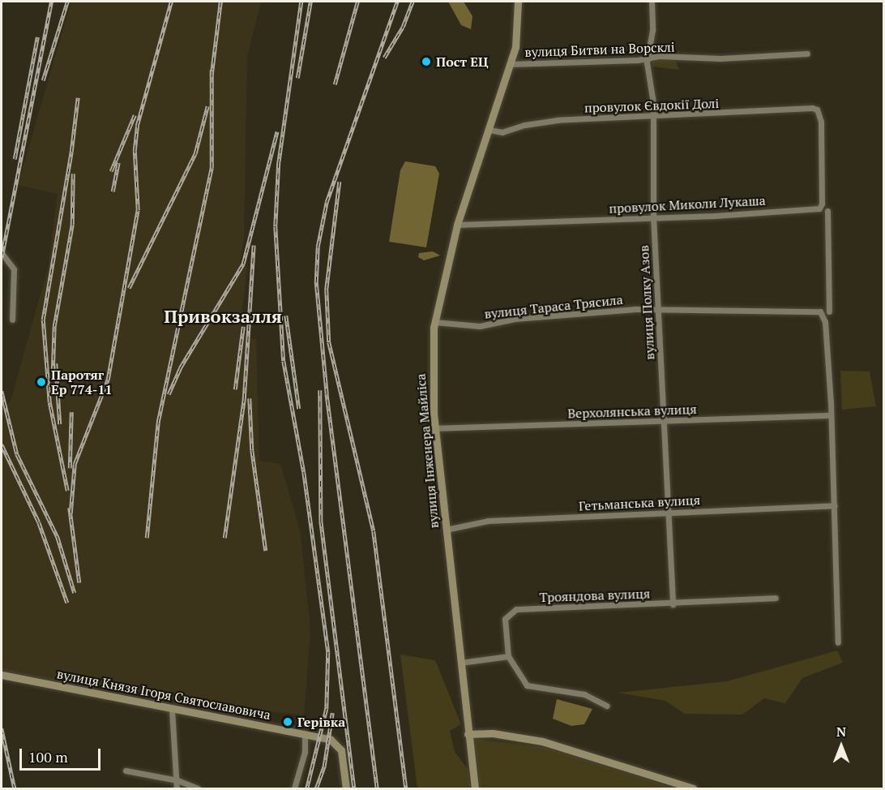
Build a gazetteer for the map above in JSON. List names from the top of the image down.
{
  "streets": {
    "street": [
      "вулиця Битви на Ворсклі",
      "провулок Євдокії Долі",
      "провулок Миколи Лукаша",
      "вулиця Полку Азов",
      "вулиця Тараса Трясила",
      "Верхолянська вулиця",
      "вулиця Інженера Майліса",
      "Гетьманська вулиця",
      "Трояндова вулиця",
      "вулиця Князя Ігоря Святославовича"
    ]
  },
  "crossings": [
    ["вулиця Битви на Ворсклі", "вулиця Полку Азов"],
    ["вулиця Битви на Ворсклі", "вулиця Інженера Майліса"],
    ["провулок Євдокії Долі", "провулок Миколи Лукаша"],
    ["провулок Євдокії Долі", "вулиця Полку Азов"],
    ["провулок Євдокії Долі", "вулиця Інженера Майліса"],
    ["провулок Миколи Лукаша", "вулиця Полку Азов"],
    ["провулок Миколи Лукаша", "вулиця Інженера Майліса"],
    ["вулиця Полку Азов", "вулиця Тараса Трясила"],
    ["вулиця Полку Азов", "Верхолянська вулиця"],
    ["вулиця Полку Азов", "Гетьманська вулиця"],
    ["вулиця Полку Азов", "Трояндова вулиця"],
    ["вулиця Тараса Трясила", "Верхолянська вулиця"],
    ["вулиця Тараса Трясила", "вулиця Інженера Майліса"],
    ["Верхолянська вулиця", "вулиця Інженера Майліса"],
    ["вулиця Інженера Майліса", "Гетьманська вулиця"]
  ],
  "districts": ["Привокзалля"],
  "places": ["Пост ЕЦ", "Паротяг Ер 774-11", "Герівка"],
  "scale_bar": "100 m",
  "north": "top"
}
